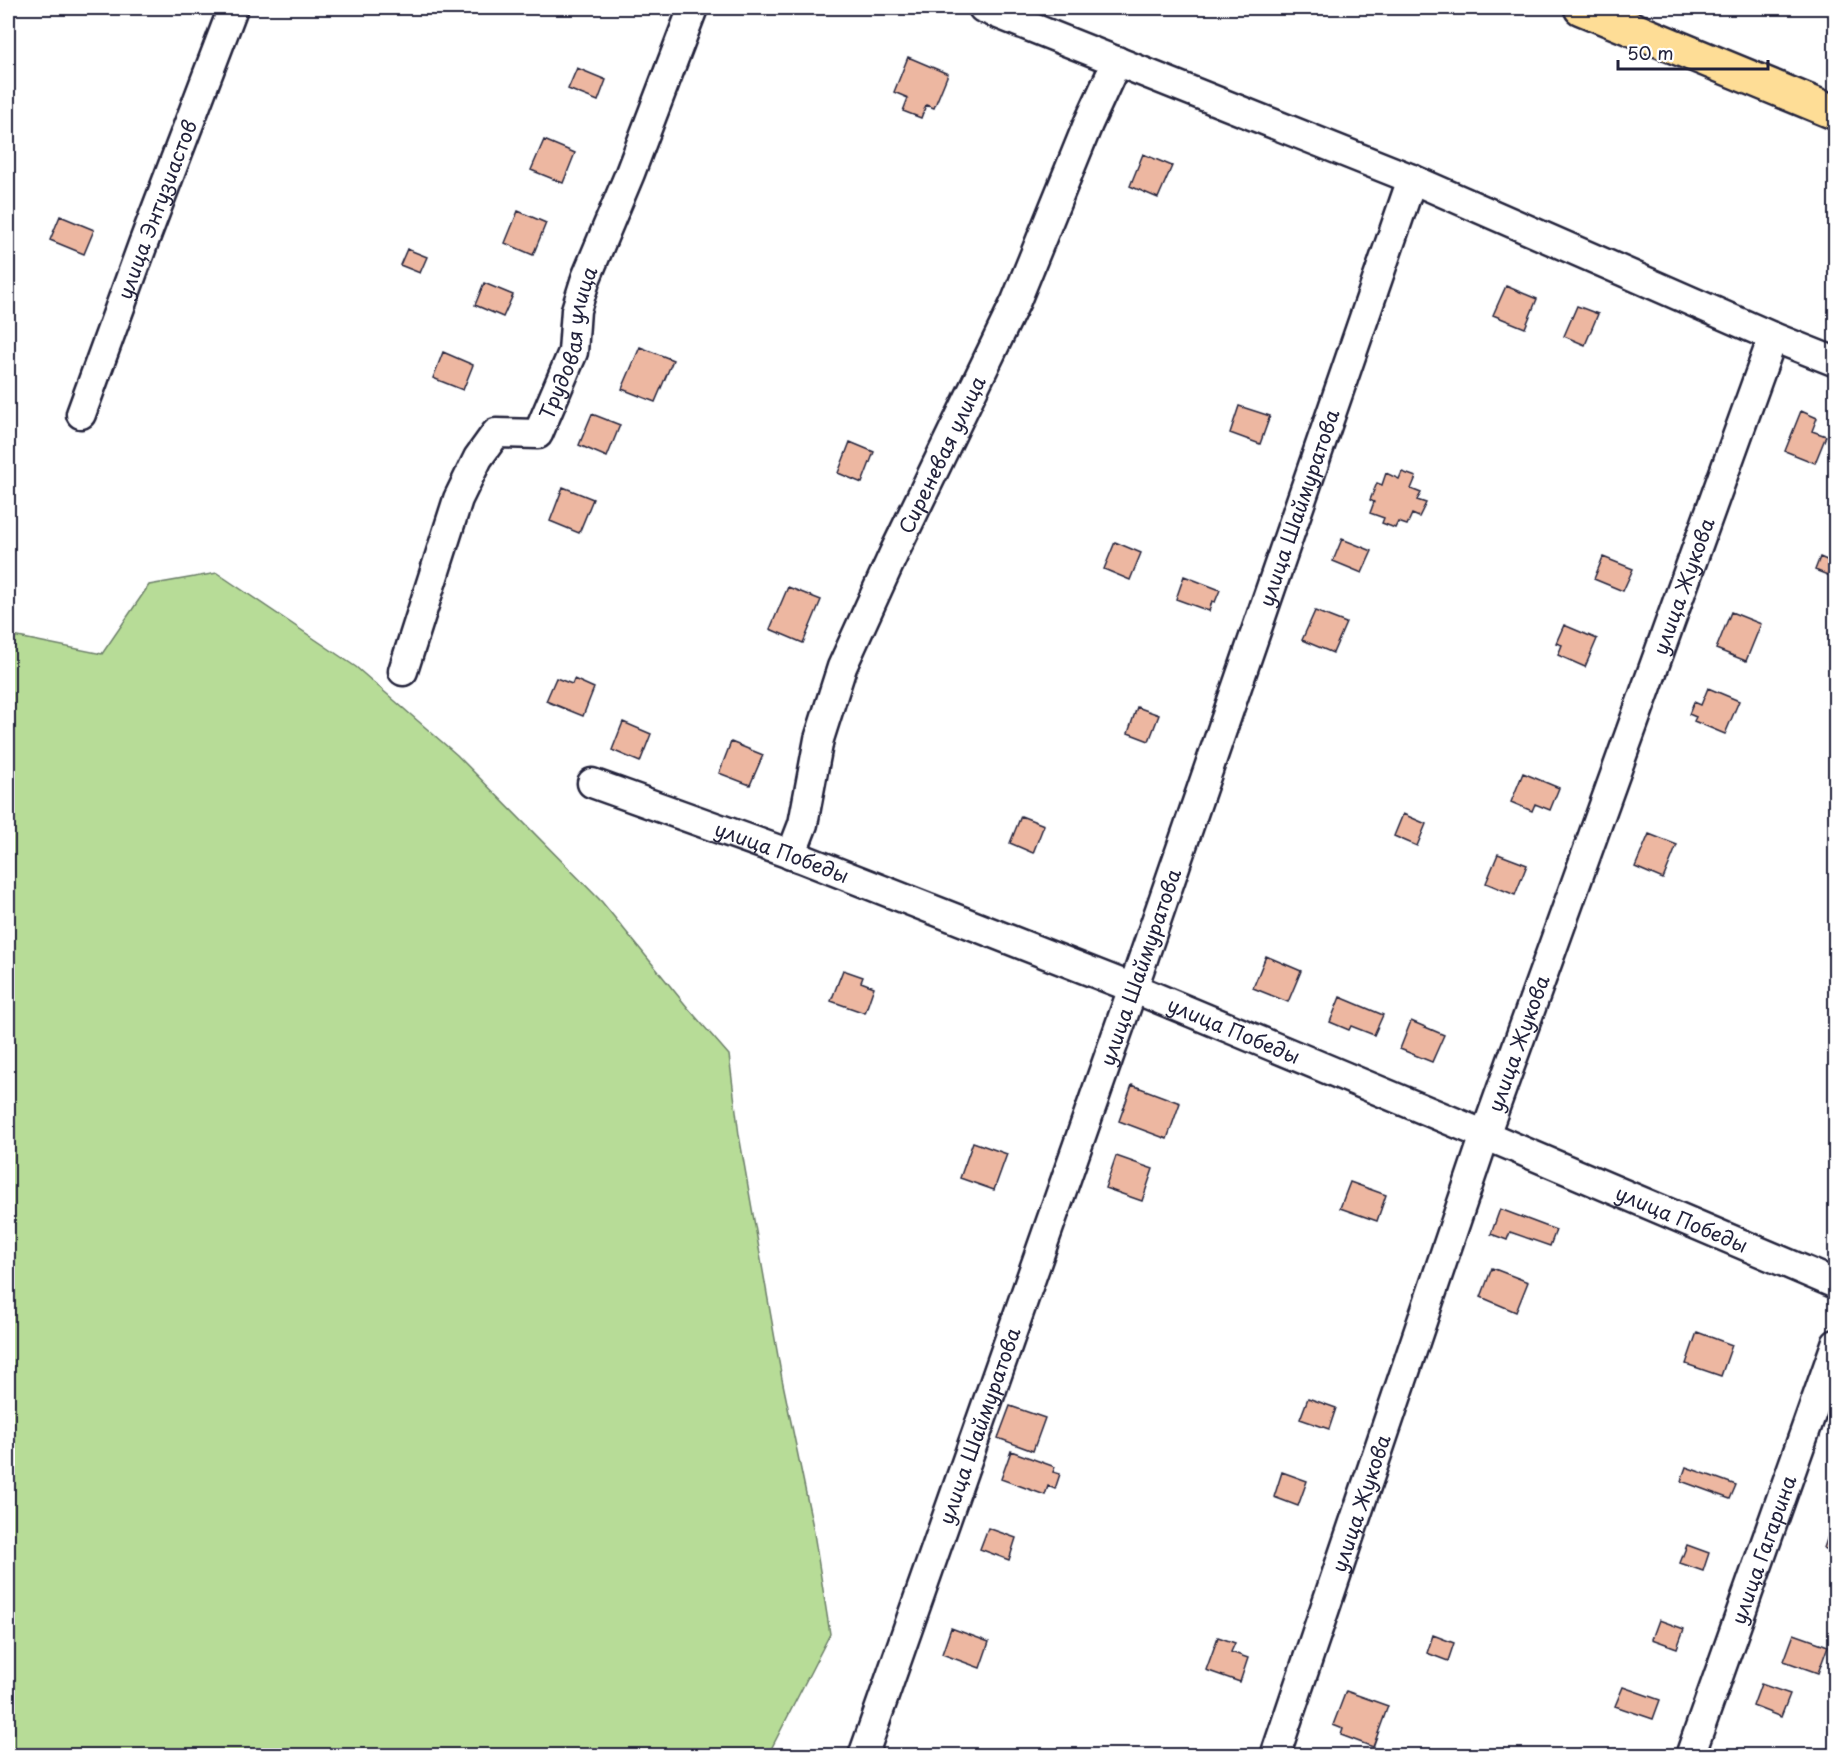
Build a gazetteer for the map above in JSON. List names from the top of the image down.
{
  "streets": {
    "street": [
      "улица Энтузиастов",
      "Трудовая улица",
      "Сиреневая улица",
      "улица Шаймуратова",
      "улица Жукова",
      "улица Победы",
      "улица Гагарина"
    ]
  },
  "crossings": [
    ["Сиреневая улица", "улица Победы"],
    ["улица Шаймуратова", "улица Победы"],
    ["улица Жукова", "улица Победы"]
  ],
  "scale_bar": "50 m"
}
